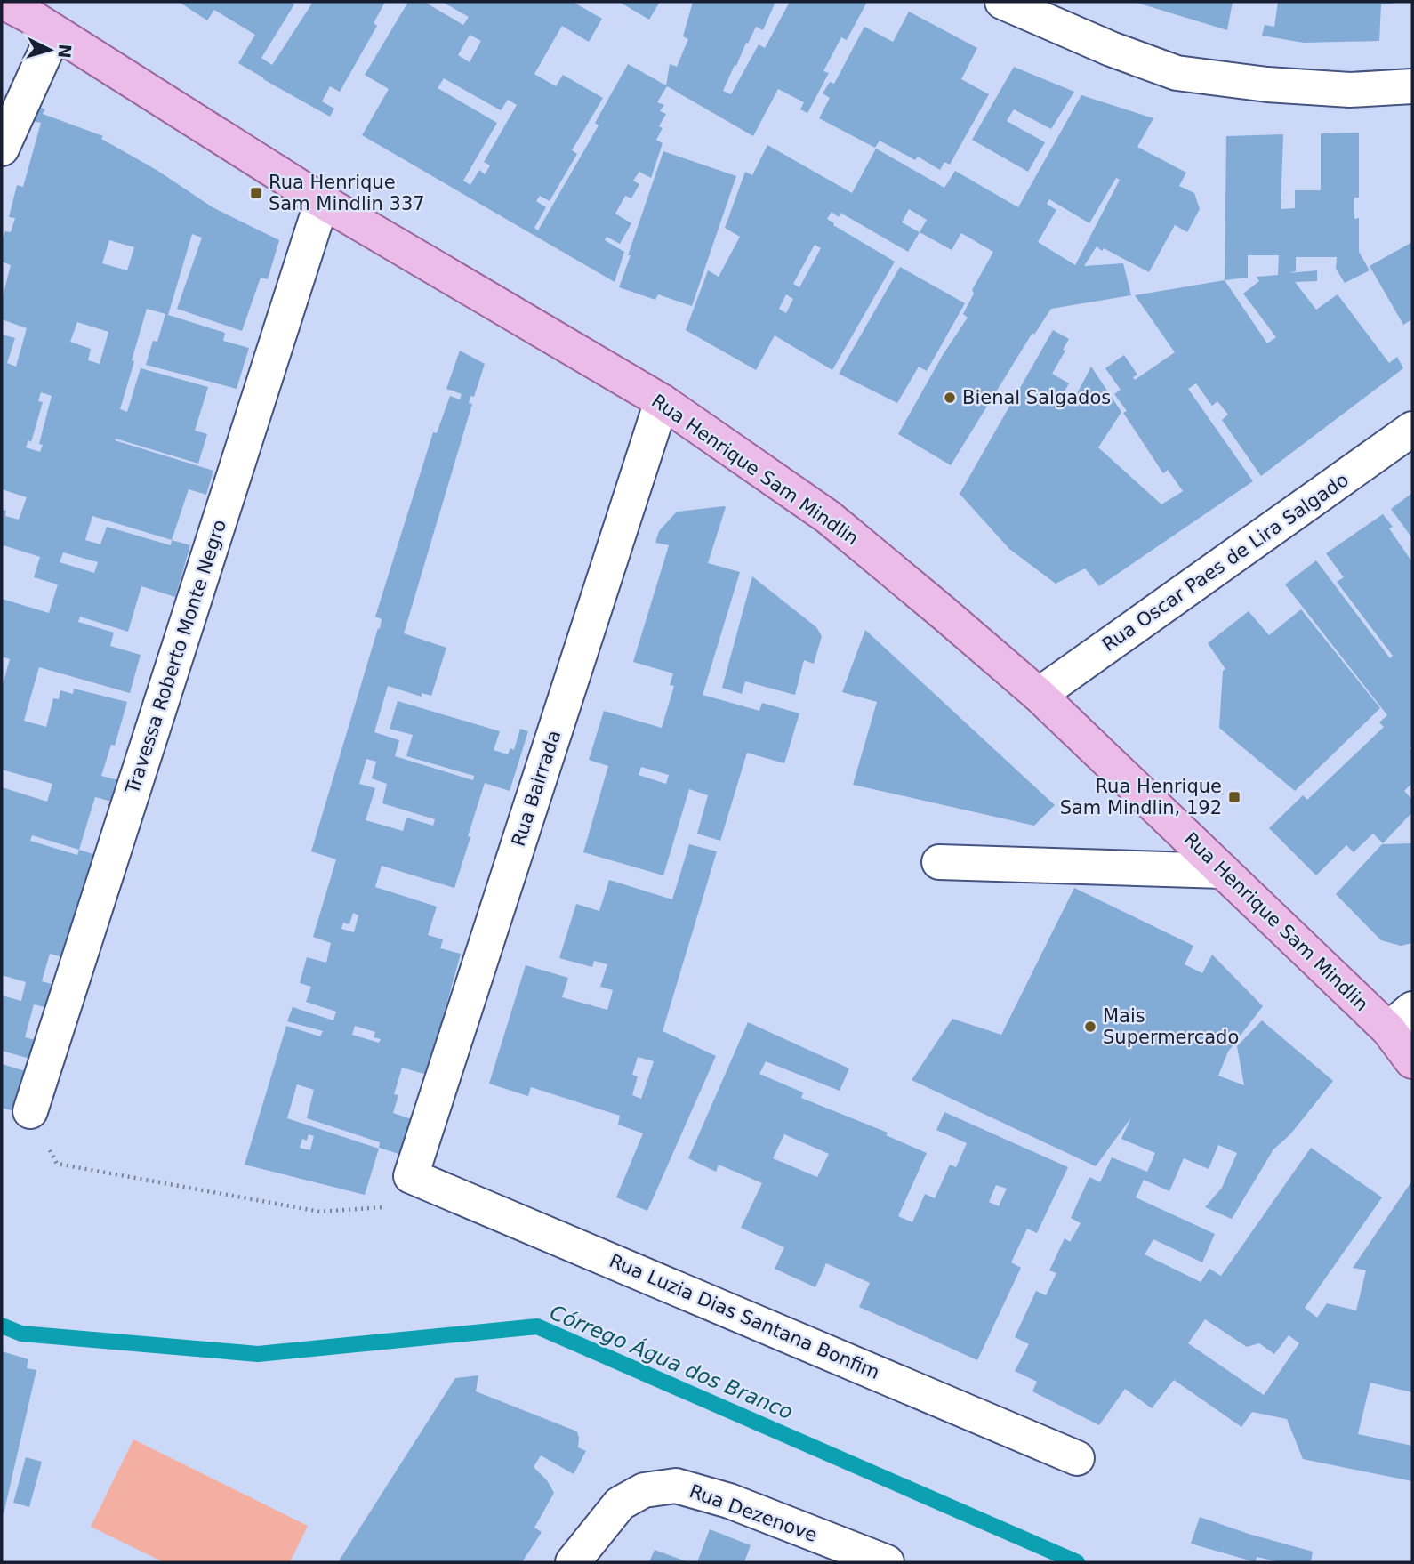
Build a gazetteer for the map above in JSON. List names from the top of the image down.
{
  "streets": {
    "main road": ["Rua Henrique Sam Mindlin"],
    "street": [
      "Rua Oscar Paes de Lira Salgado",
      "Travessa Roberto Monte Negro",
      "Rua Bairrada",
      "Rua Luzia Dias Santana Bonfim",
      "Rua Dezenove"
    ]
  },
  "crossings": [
    ["Rua Henrique Sam Mindlin", "Rua Oscar Paes de Lira Salgado"],
    ["Rua Henrique Sam Mindlin", "Travessa Roberto Monte Negro"],
    ["Rua Henrique Sam Mindlin", "Rua Bairrada"],
    ["Rua Bairrada", "Rua Luzia Dias Santana Bonfim"]
  ],
  "water": ["Córrego Água dos Branco"],
  "places": {
    "transit": ["Rua Henrique Sam Mindlin 337", "Rua Henrique Sam Mindlin, 192"],
    "other": ["Bienal Salgados", "Mais Supermercado"]
  },
  "north": "right"
}
